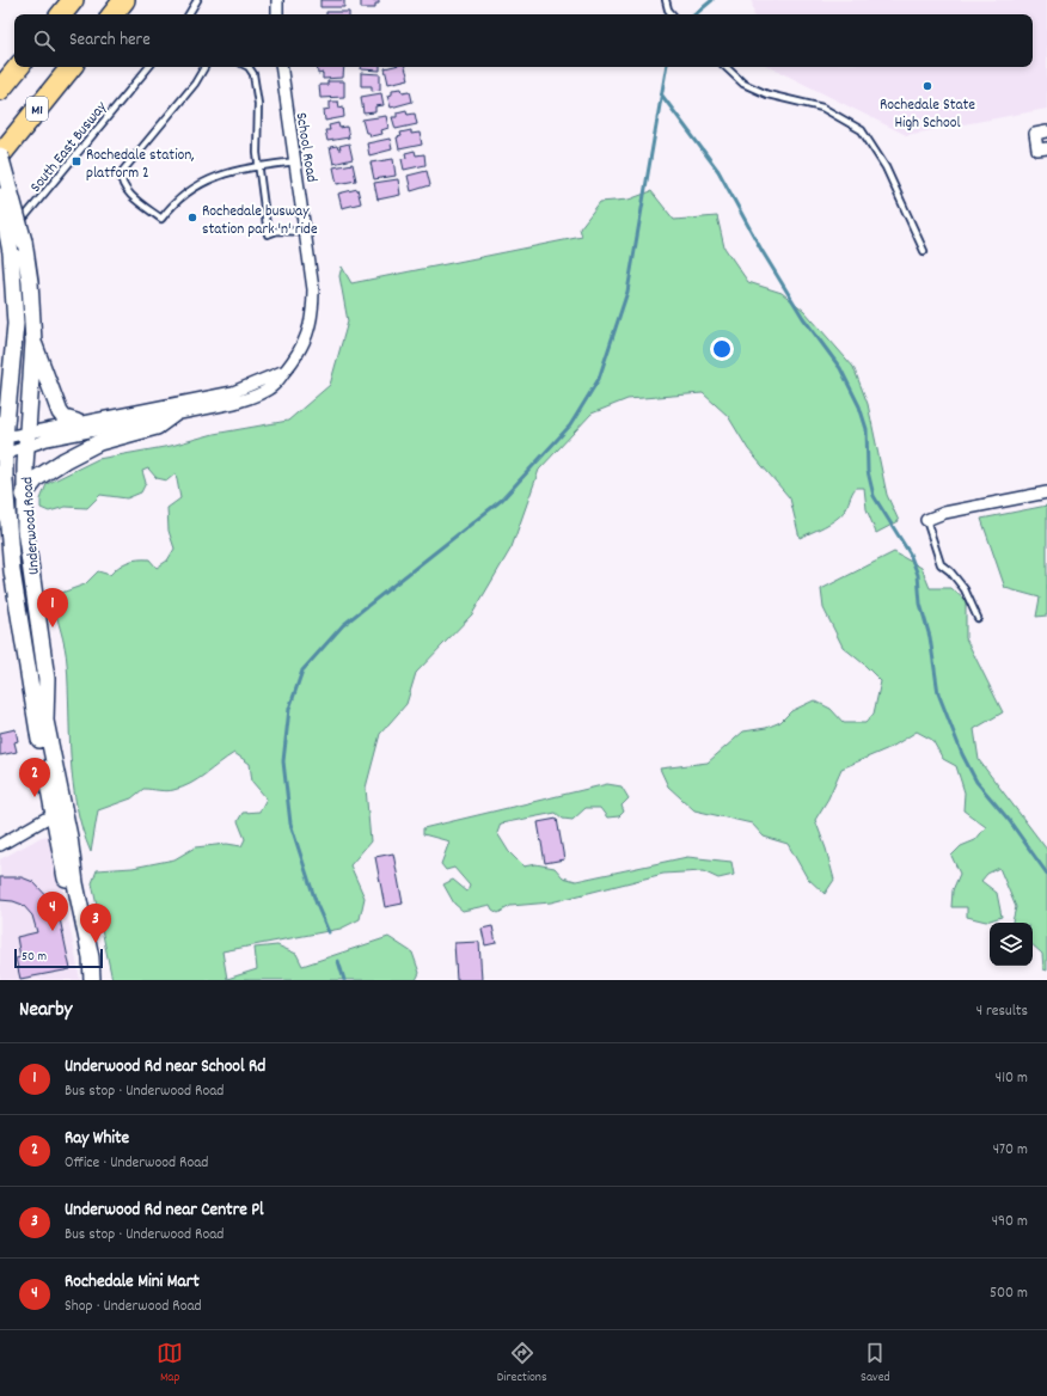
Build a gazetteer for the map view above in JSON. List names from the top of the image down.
{
  "streets": {
    "highway": ["M1"],
    "main road": ["Underwood Road"],
    "street": ["School Road"],
    "lane": ["South East Busway"]
  },
  "crossings": [
    ["M1", "Underwood Road"],
    ["South East Busway", "Underwood Road"],
    ["School Road", "Underwood Road"]
  ],
  "places": {
    "other": ["Rochedale State High School", "Rochedale busway station park 'n' ride"],
    "transit": ["Rochedale station, platform 2"]
  },
  "scale_bar": "50 m",
  "page": {
    "search": "Search here",
    "pins": [
      "1",
      "2",
      "4",
      "3"
    ],
    "scale": "50 m",
    "heading": ["Nearby", "4 results"],
    "list": [
      {
        "mark": "1",
        "name": "Underwood Rd near School Rd",
        "note": "Bus stop · Underwood Road",
        "value": "410 m"
      },
      {
        "mark": "2",
        "name": "Ray White",
        "note": "Office · Underwood Road",
        "value": "470 m"
      },
      {
        "mark": "3",
        "name": "Underwood Rd near Centre Pl",
        "note": "Bus stop · Underwood Road",
        "value": "490 m"
      },
      {
        "mark": "4",
        "name": "Rochedale Mini Mart",
        "note": "Shop · Underwood Road",
        "value": "500 m"
      }
    ],
    "nav": ["Map", "Directions", "Saved"]
  }
}
